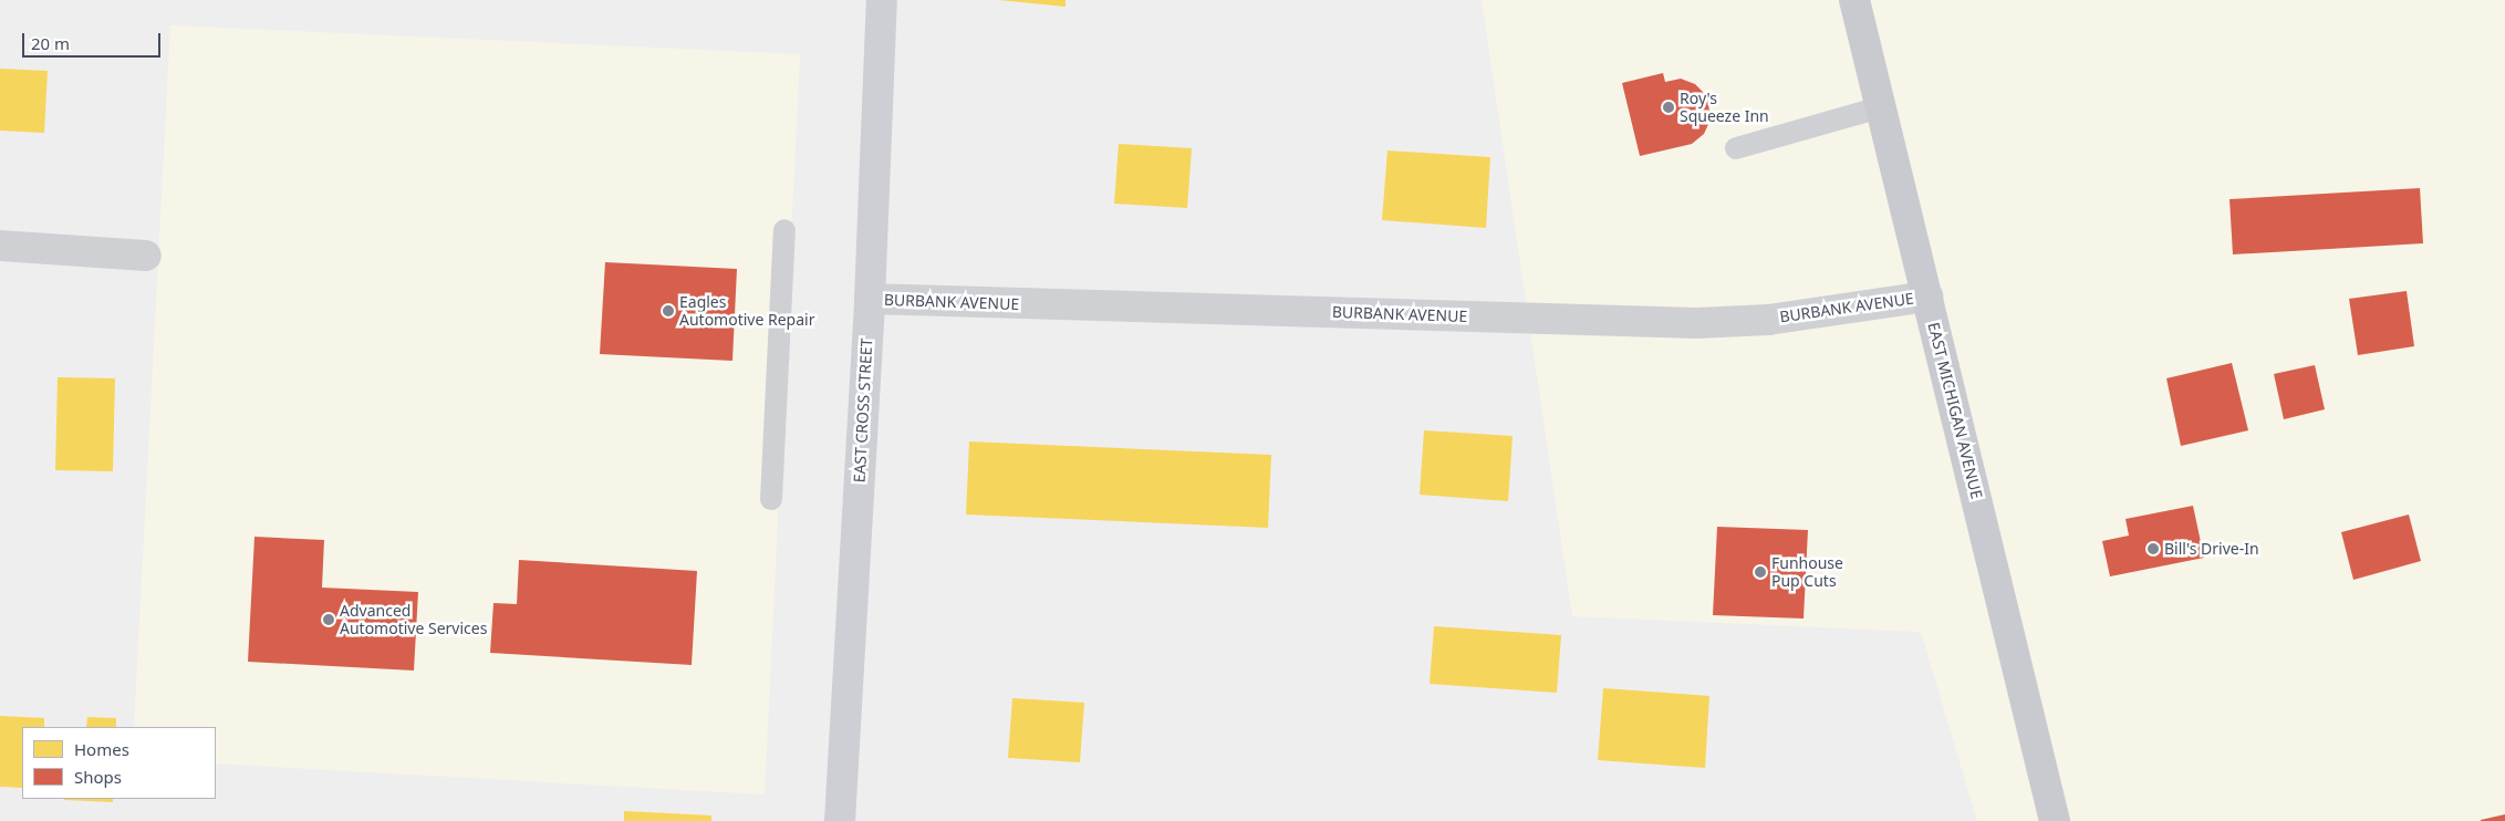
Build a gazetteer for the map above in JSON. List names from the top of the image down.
{
  "streets": {
    "main road": ["EAST MICHIGAN AVENUE"],
    "street": ["BURBANK AVENUE", "EAST CROSS STREET"]
  },
  "crossings": [
    ["BURBANK AVENUE", "EAST CROSS STREET"],
    ["BURBANK AVENUE", "EAST MICHIGAN AVENUE"]
  ],
  "places": [
    "Roy's Squeeze Inn",
    "Eagles Automotive Repair",
    "Bill's Drive-In",
    "Funhouse Pup Cuts",
    "Advanced Automotive Services"
  ],
  "legend": ["Homes", "Shops"],
  "scale_bar": "20 m"
}
